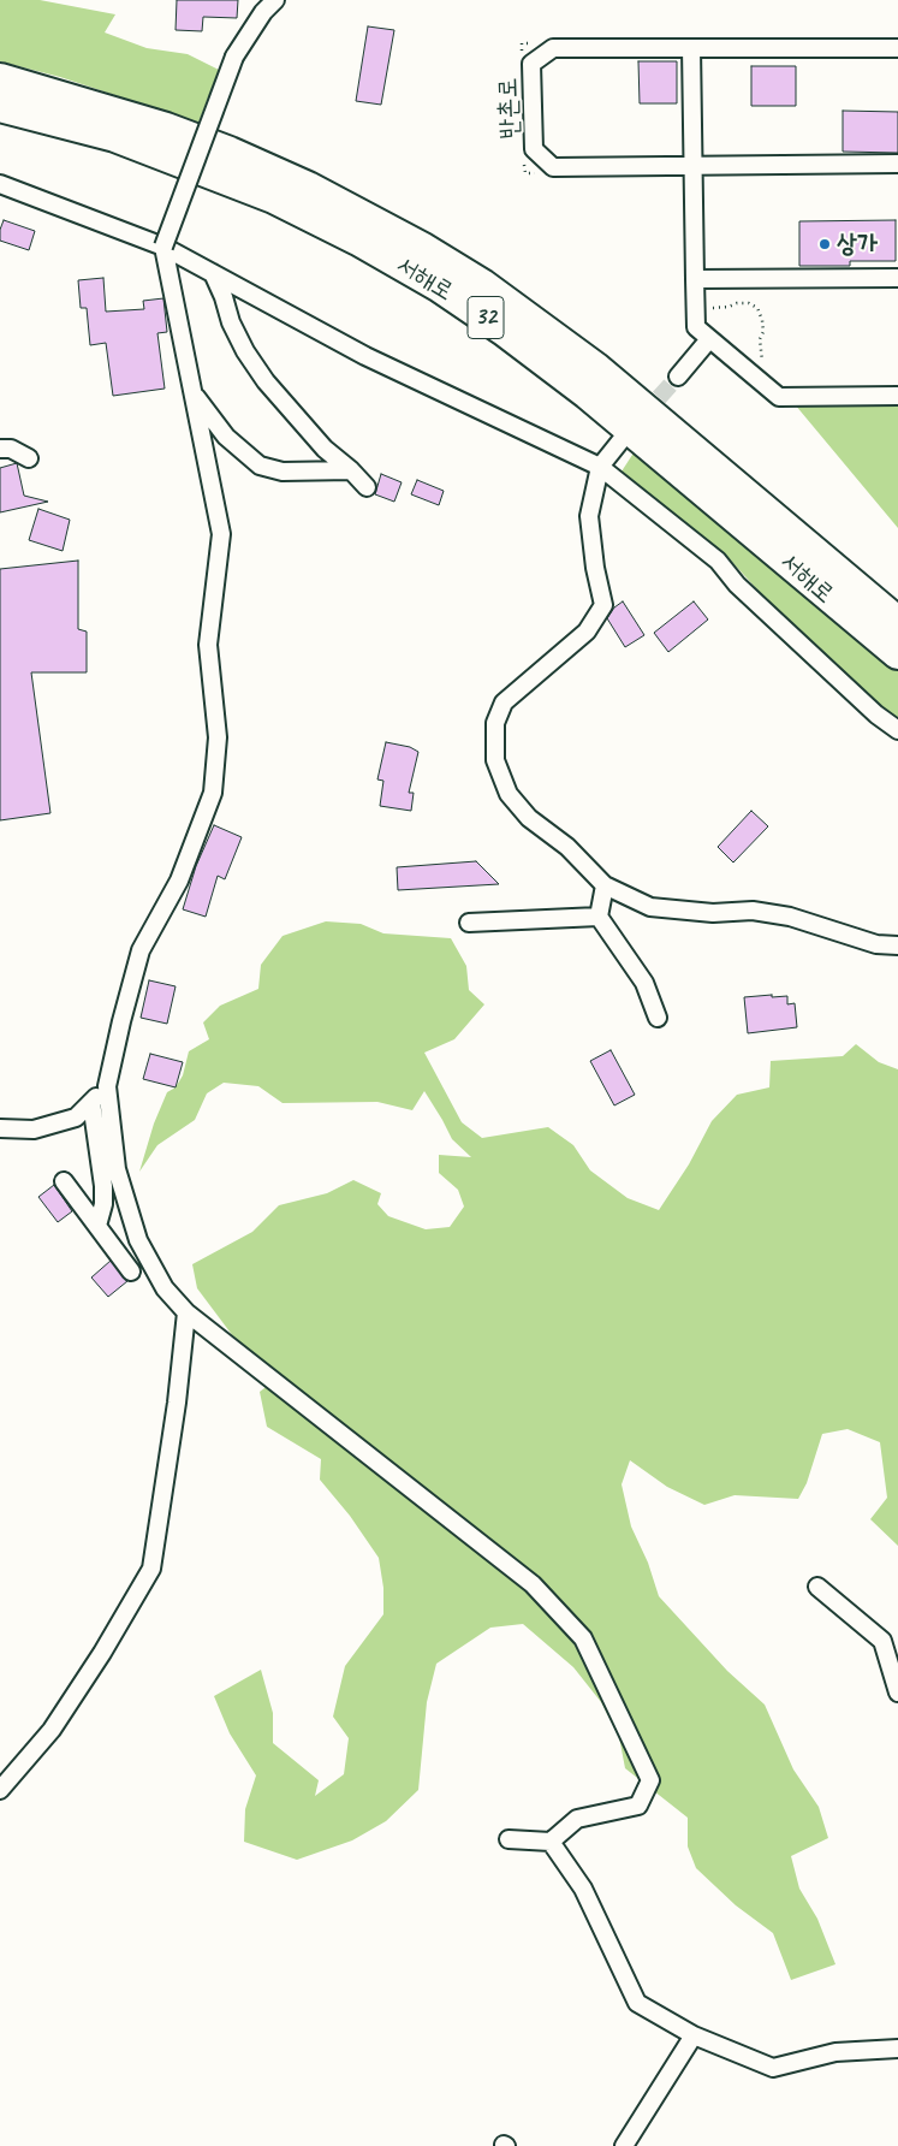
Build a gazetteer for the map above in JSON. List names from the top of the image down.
{
  "streets": {
    "highway": ["서해로", "32"],
    "street": ["반촌로"]
  },
  "places": ["상가"]
}
